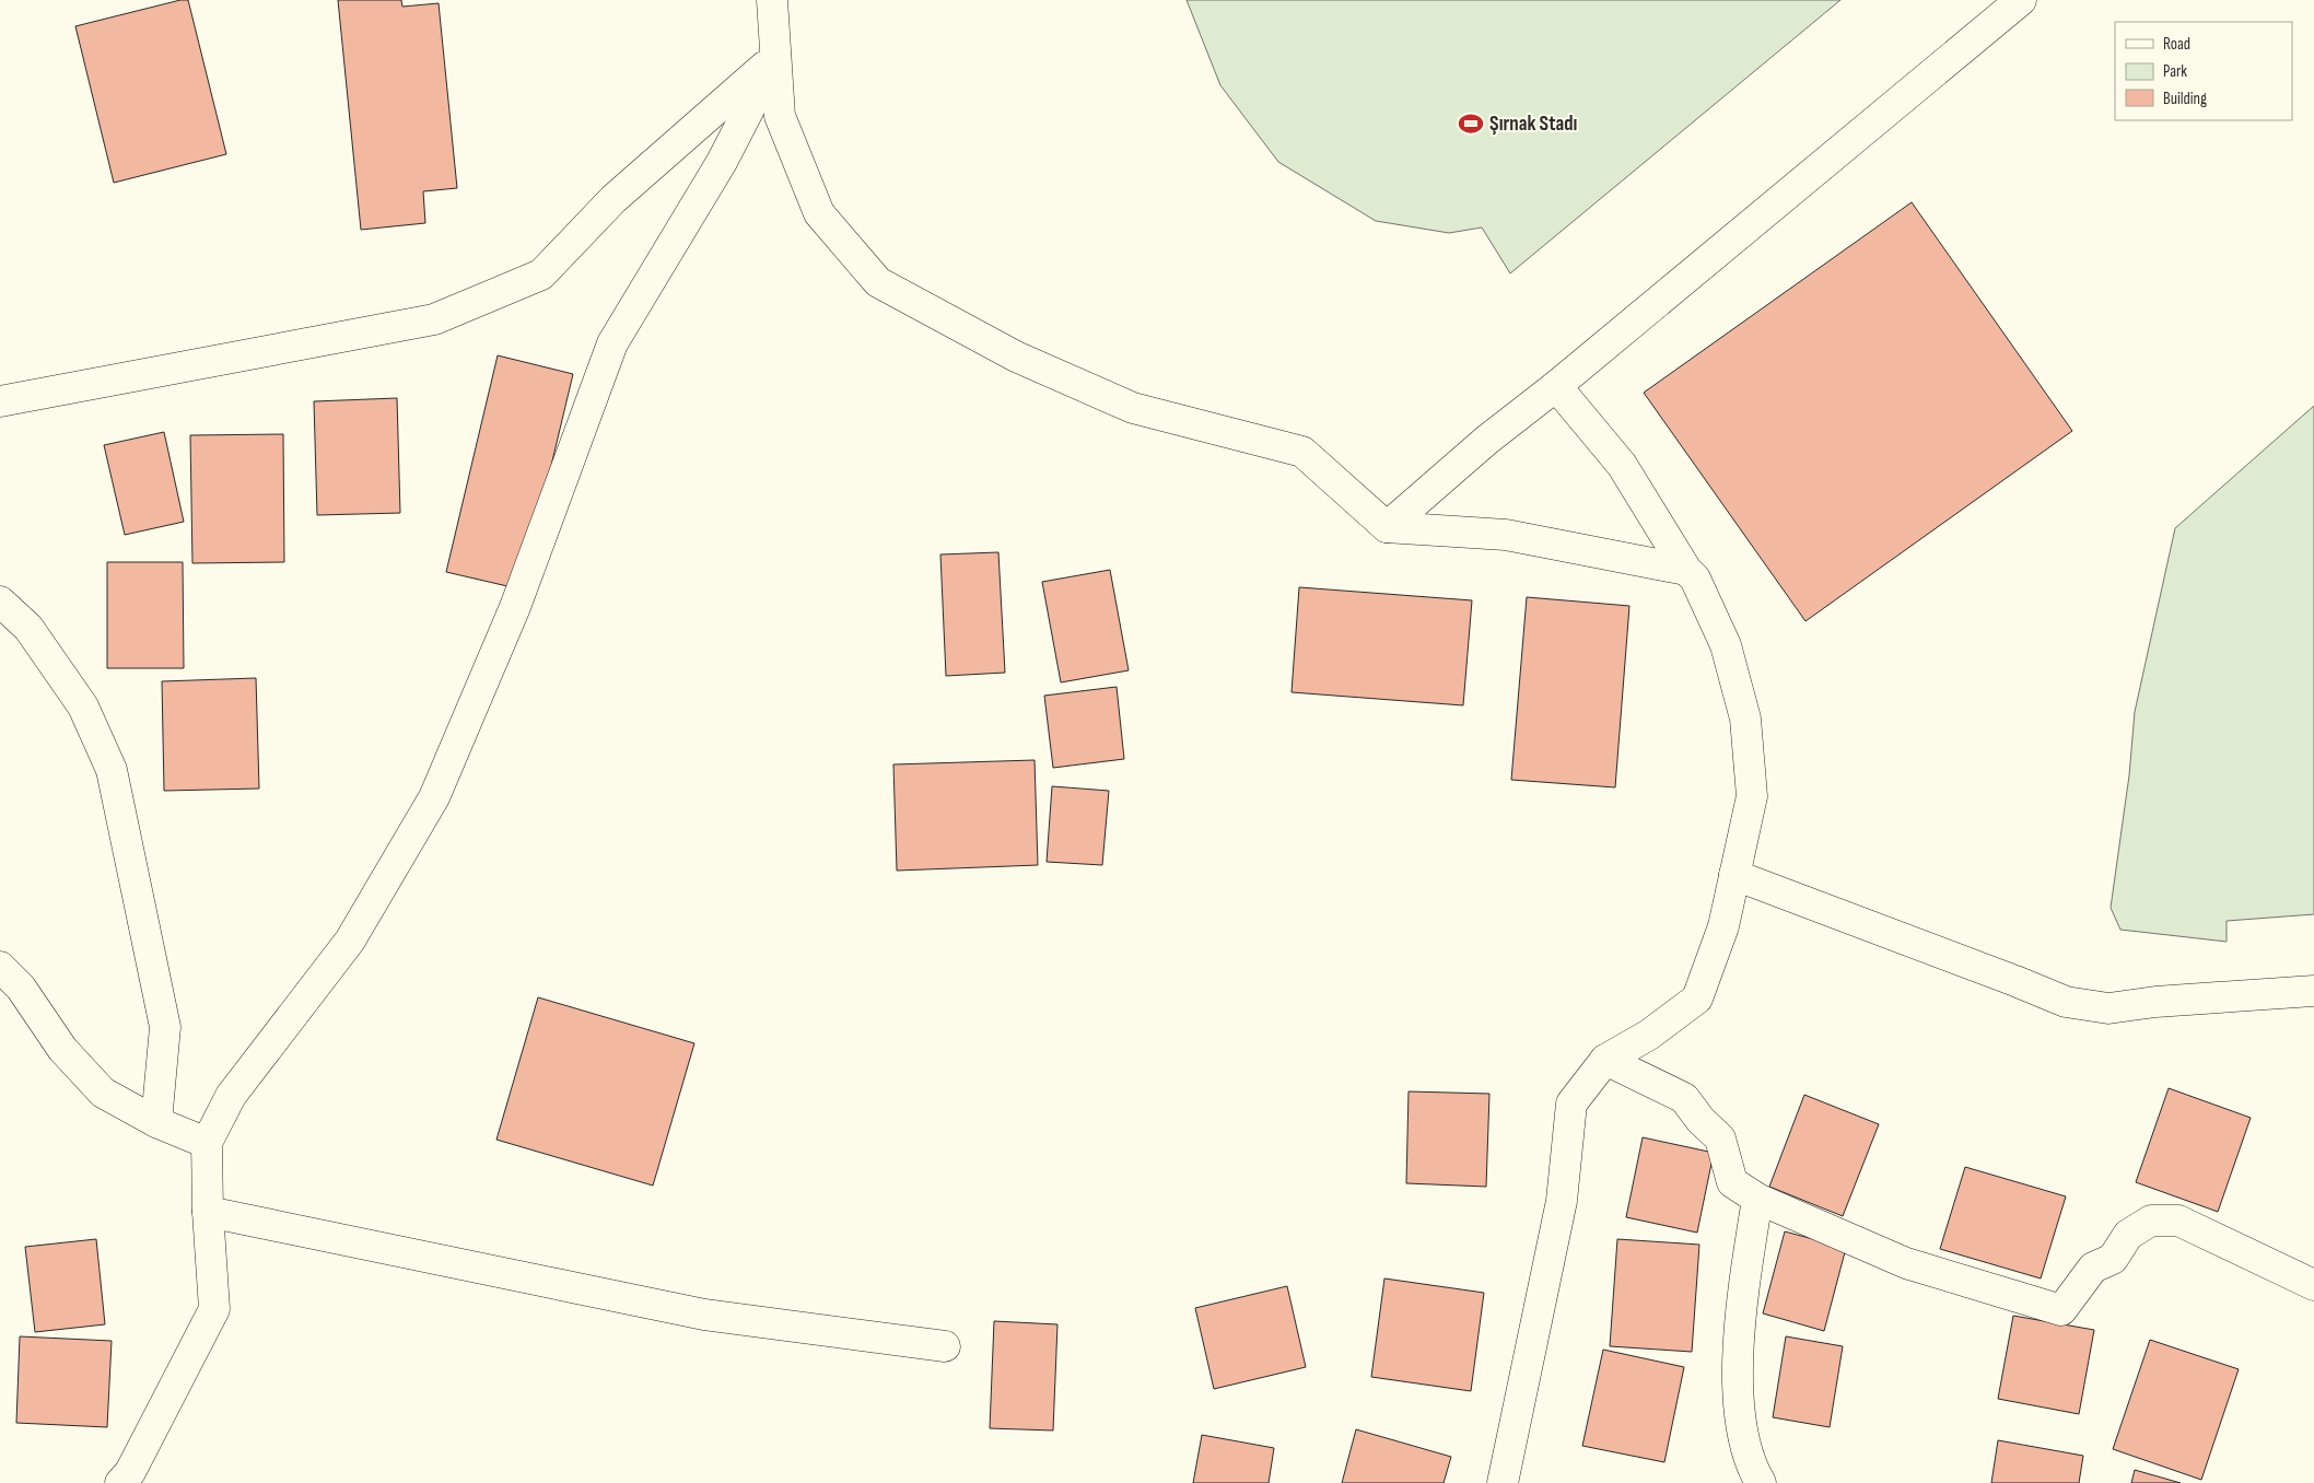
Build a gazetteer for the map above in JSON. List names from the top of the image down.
{
  "places": {
    "sports": ["Şırnak Stadı"]
  },
  "legend": ["Road", "Park", "Building"]
}
